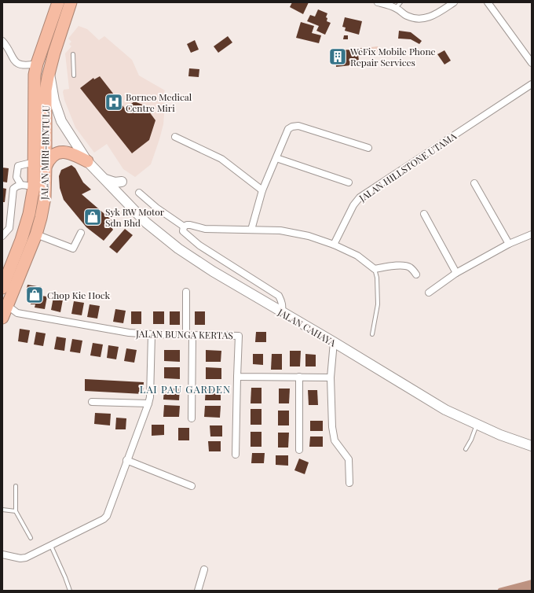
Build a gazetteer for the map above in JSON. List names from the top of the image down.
{
  "streets": {
    "highway": ["JALAN MIRI-BINTULU"],
    "street": ["JALAN HILLSTONE UTAMA", "JALAN CAHAYA", "JALAN BUNGA KERTAS"]
  },
  "crossings": [
    ["JALAN MIRI-BINTULU", "JALAN CAHAYA"],
    ["JALAN MIRI-BINTULU", "JALAN BUNGA KERTAS"]
  ],
  "districts": ["LAI PAU GARDEN"],
  "places": {
    "building": ["WeFix Mobile Phone Repair Services"],
    "hospital": ["Borneo Medical Centre Miri"],
    "shop": ["Syk RW Motor Sdn Bhd", "Chop Kie Hock"]
  }
}
